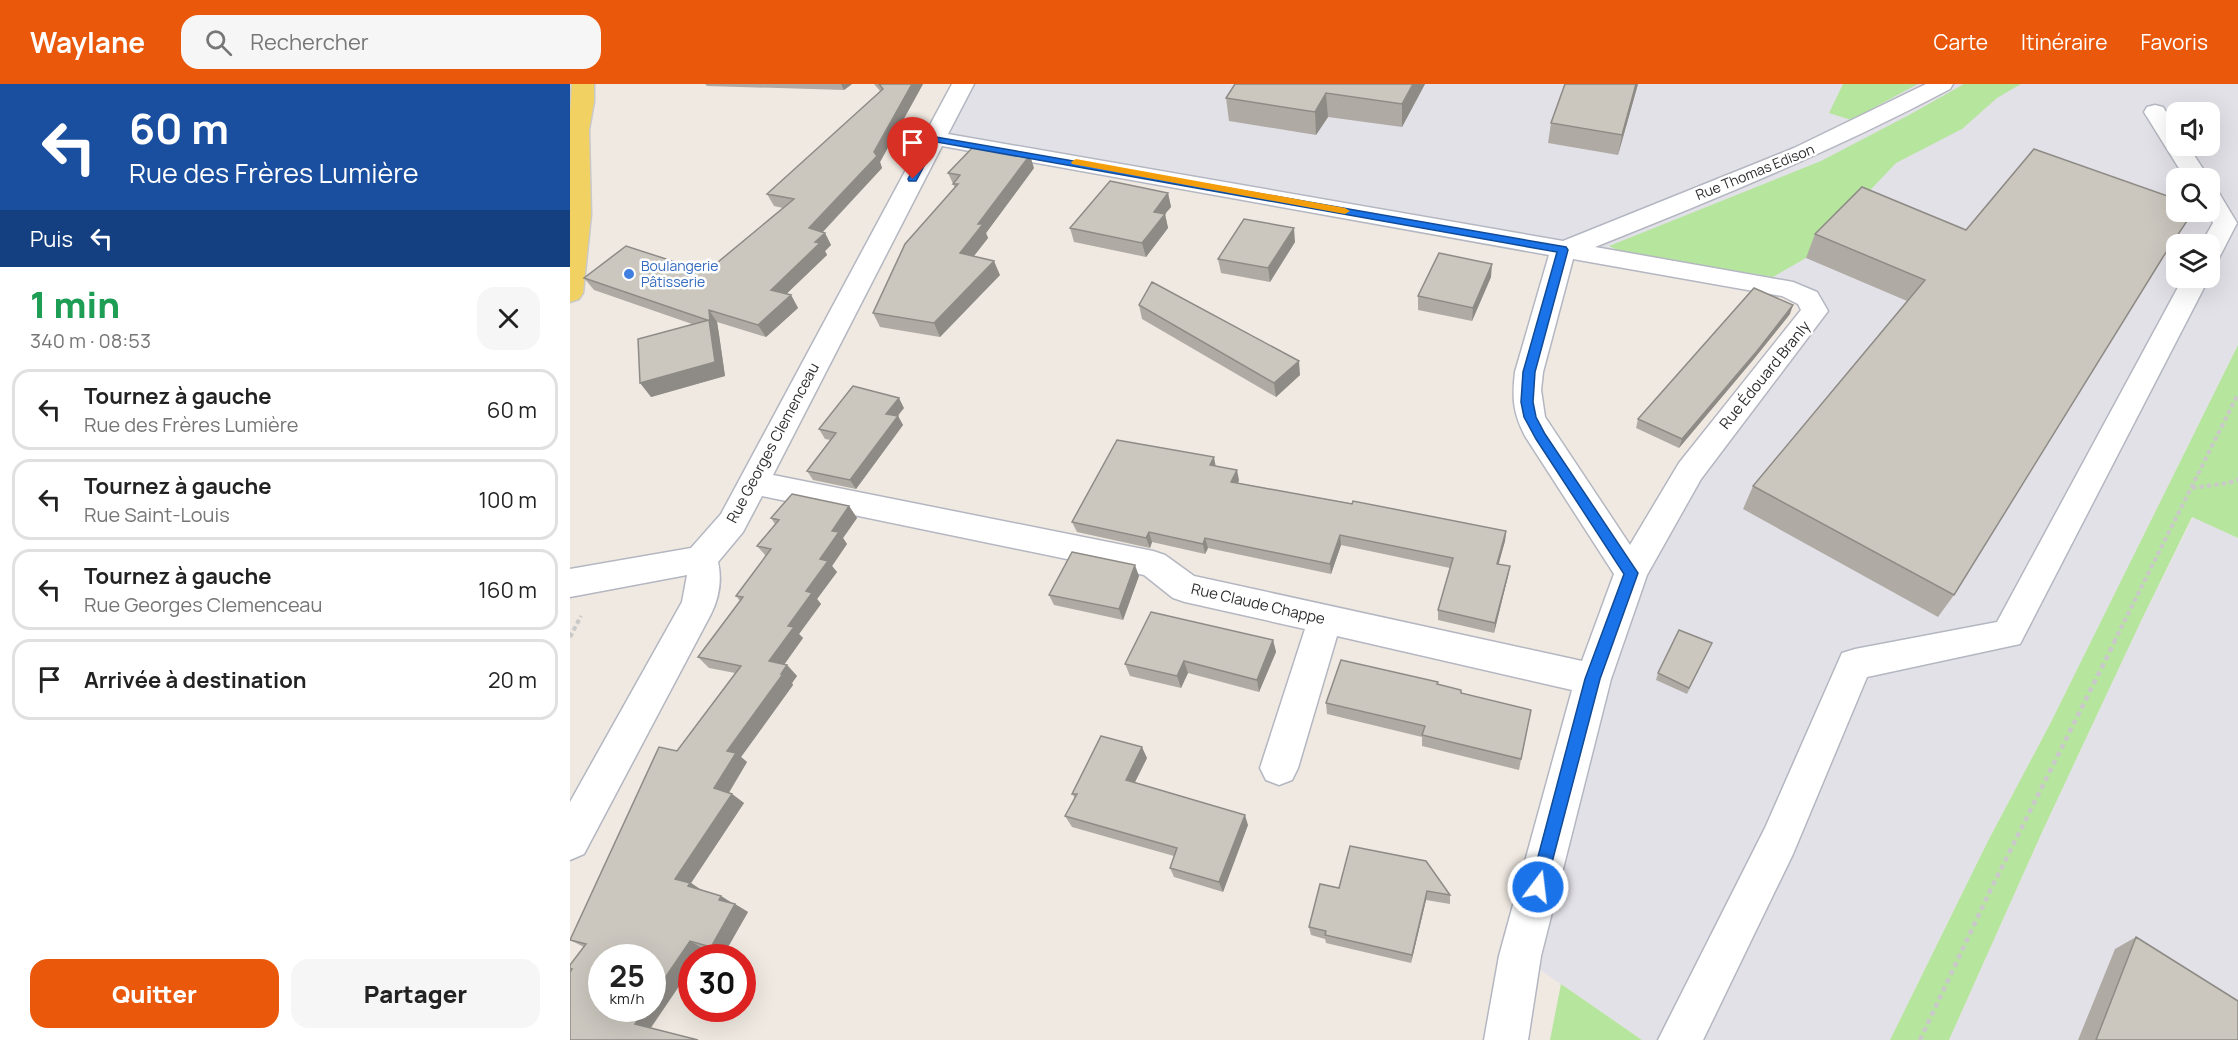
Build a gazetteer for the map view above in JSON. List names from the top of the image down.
{
  "streets": {
    "street": [
      "Rue Thomas Edison",
      "Rue Édouard Branly",
      "Rue Georges Clemenceau",
      "Rue Claude Chappe"
    ]
  },
  "crossings": [
    ["Rue Thomas Edison", "Rue Édouard Branly"],
    ["Rue Georges Clemenceau", "Rue Claude Chappe"]
  ],
  "places": ["Boulangerie Pâtisserie"],
  "page": {
    "header": "Waylane",
    "search": "Rechercher",
    "nav": ["Carte", "Itinéraire", "Favoris"],
    "turn": ["60 m", "Rue des Frères Lumière"],
    "then": "Puis",
    "heading": ["1 min", "340 m · 08:53"],
    "list": [
      {
        "name": "Tournez à gauche",
        "note": "Rue des Frères Lumière",
        "value": "60 m"
      },
      {
        "name": "Tournez à gauche",
        "note": "Rue Saint-Louis",
        "value": "100 m"
      },
      {
        "name": "Tournez à gauche",
        "note": "Rue Georges Clemenceau",
        "value": "160 m"
      },
      {
        "name": "Arrivée à destination",
        "value": "20 m"
      }
    ],
    "speed": "25 km/h",
    "limit": "30",
    "buttons": ["Quitter", "Partager"]
  }
}
